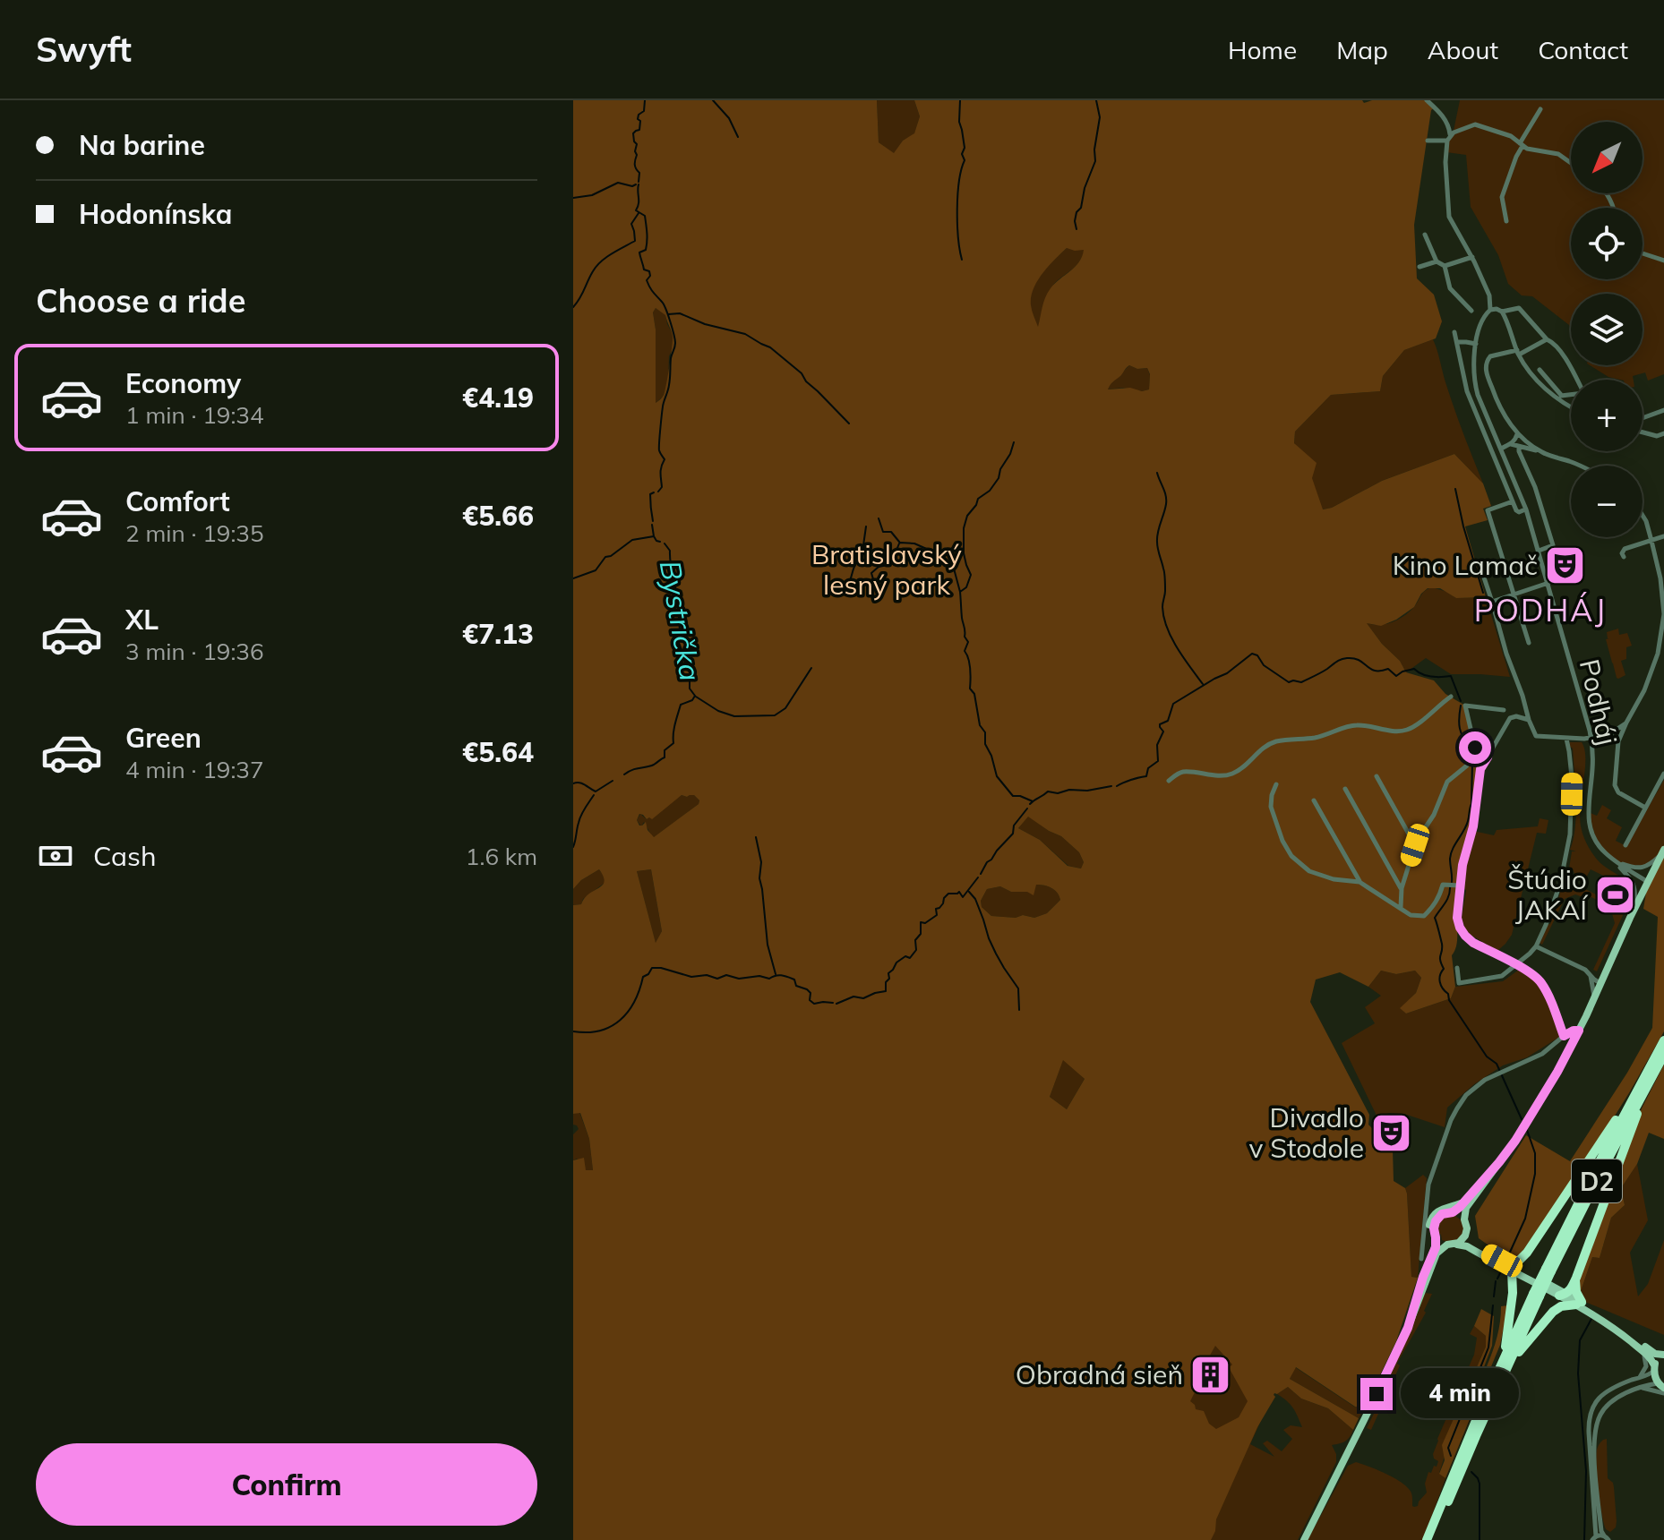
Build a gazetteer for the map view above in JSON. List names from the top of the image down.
{
  "streets": {
    "highway": ["D2"],
    "street": ["Podháj"]
  },
  "districts": ["PODHÁJ"],
  "water": ["Bystrička"],
  "parks": ["Bratislavský lesný park"],
  "places": {
    "theatre": ["Kino Lamač", "Divadlo v Stodole"],
    "sports": ["Štúdio JAKAÍ"],
    "building": ["Obradná sieň"]
  },
  "north": "bottom left",
  "page": {
    "header": "Swyft",
    "nav": [
      "Home",
      "Map",
      "About",
      "Contact"
    ],
    "banner": ["Na barine", "Hodonínska"],
    "map_buttons": ["+", "−"],
    "heading": "Choose a ride",
    "list": [
      {
        "name": "Economy",
        "note": "1 min · 19:34",
        "value": "€4.19"
      },
      {
        "name": "Comfort",
        "note": "2 min · 19:35",
        "value": "€5.66"
      },
      {
        "name": "XL",
        "note": "3 min · 19:36",
        "value": "€7.13"
      },
      {
        "name": "Green",
        "note": "4 min · 19:37",
        "value": "€5.64"
      }
    ],
    "pay": ["Cash", "1.6 km"],
    "bubble": "4 min",
    "buttons": "Confirm"
  }
}
